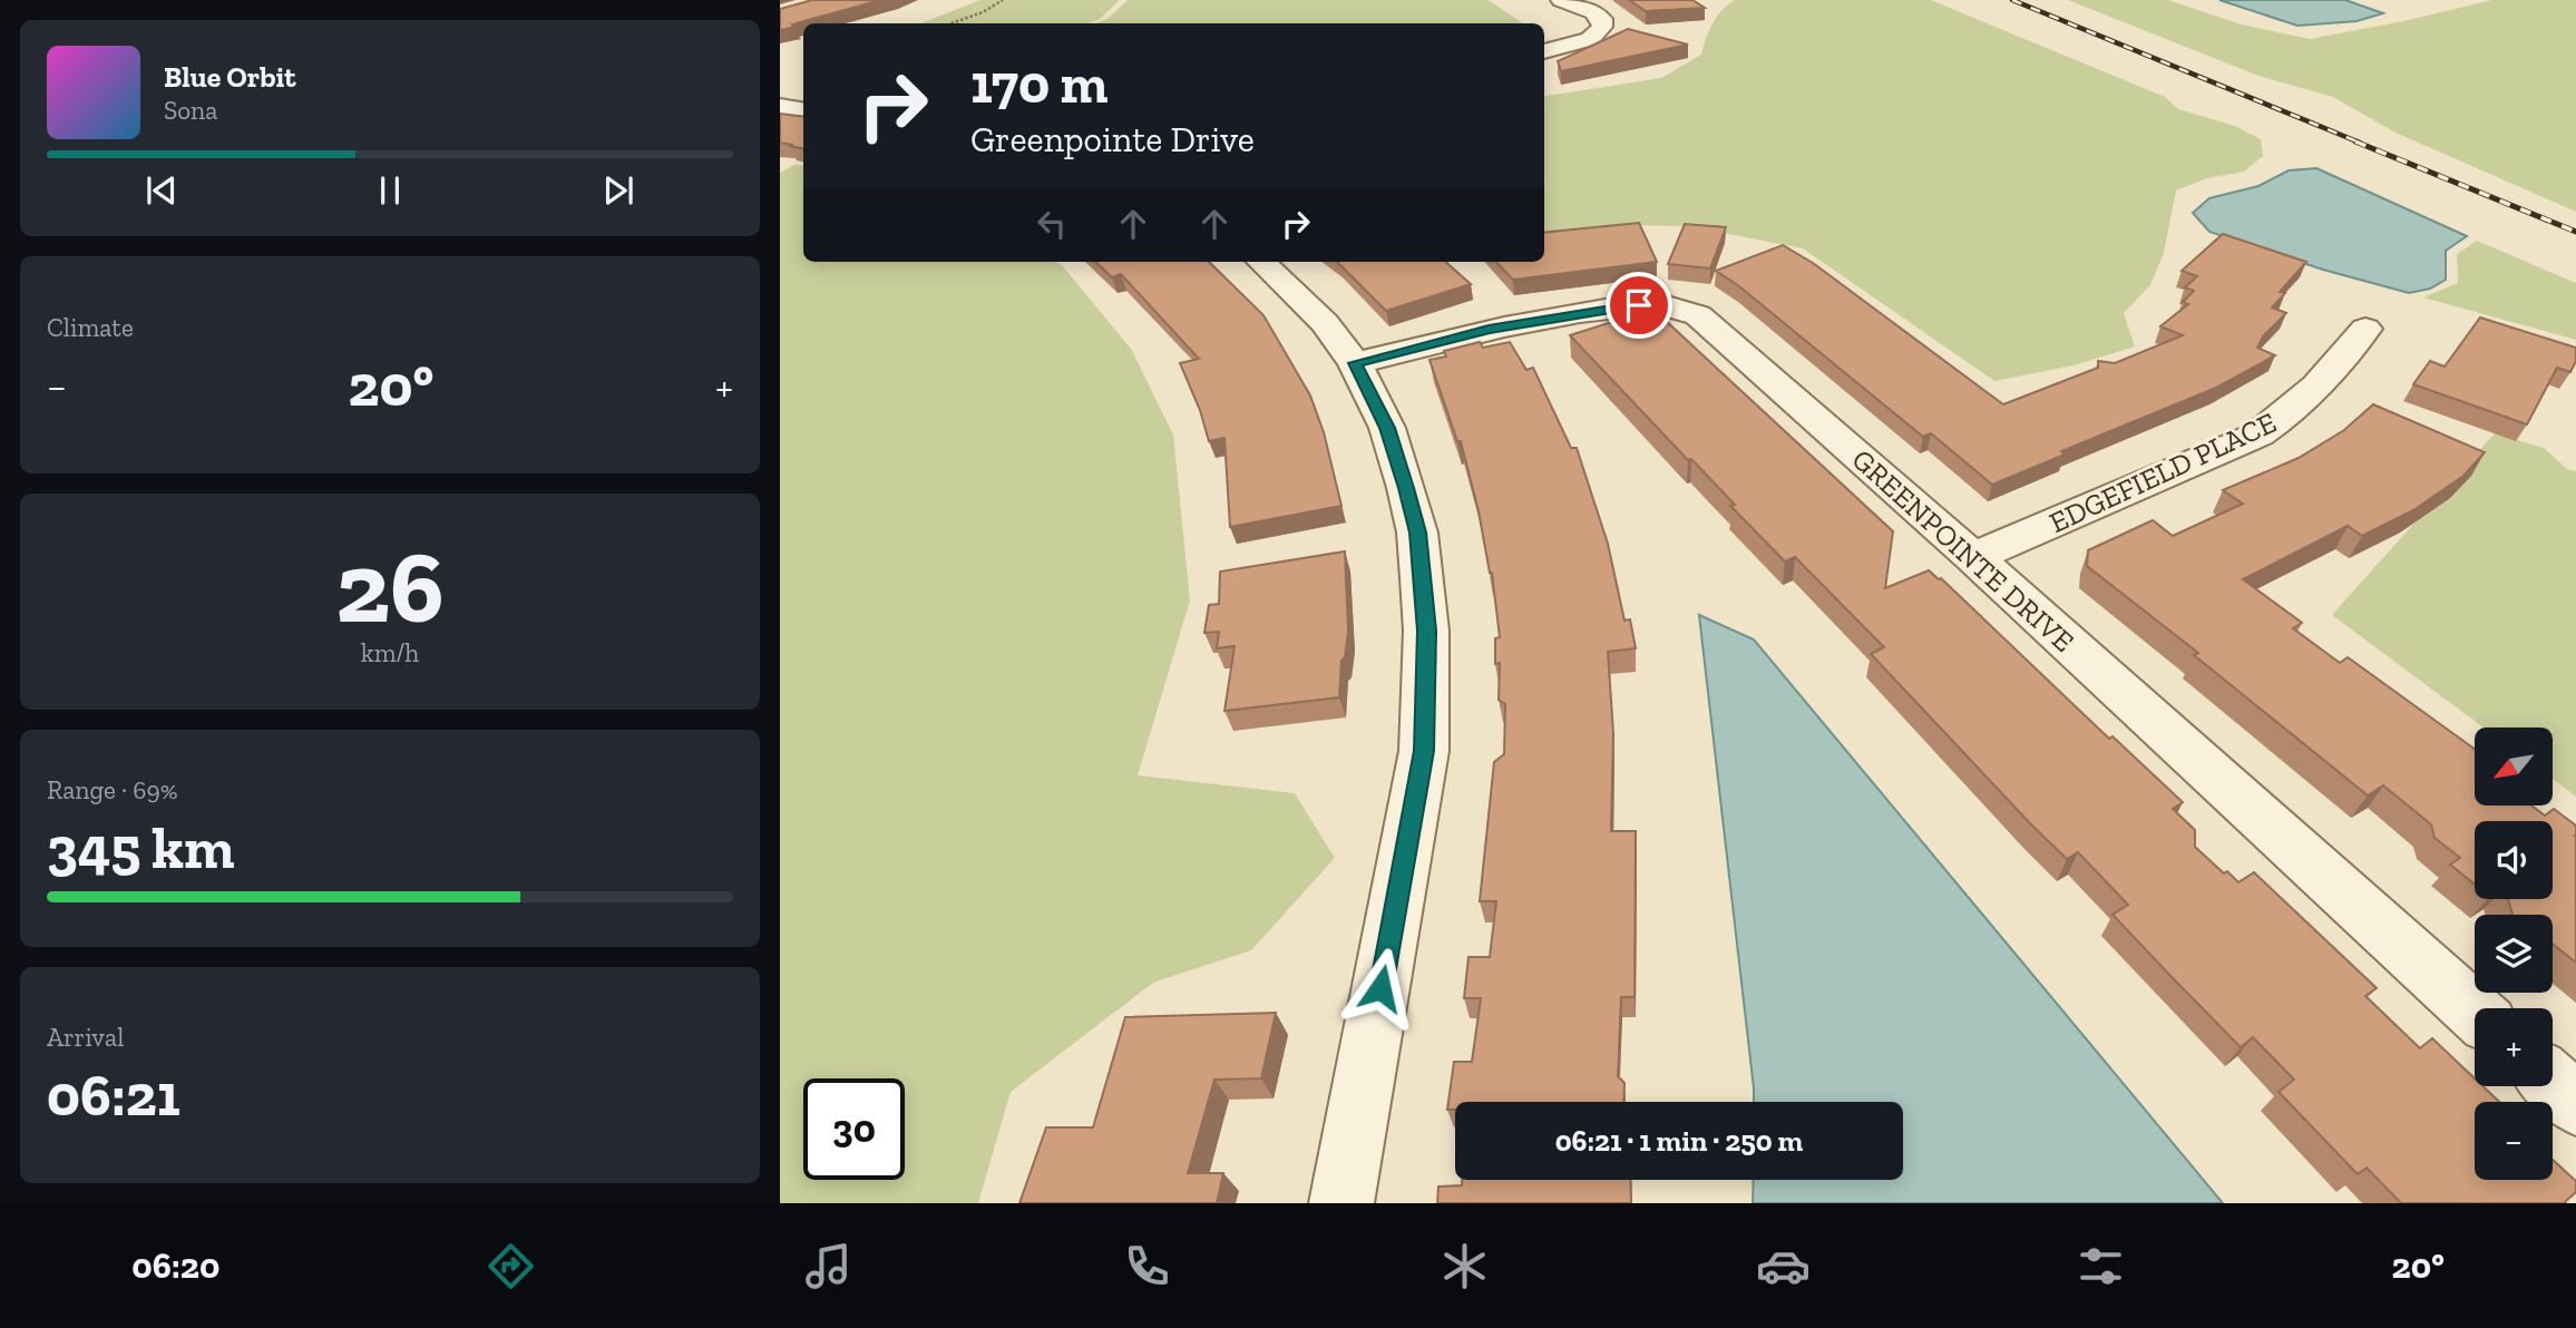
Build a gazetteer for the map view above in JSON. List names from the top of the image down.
{
  "streets": {
    "street": ["EDGEFIELD PLACE", "GREENPOINTE DRIVE"]
  },
  "crossings": [
    ["EDGEFIELD PLACE", "GREENPOINTE DRIVE"]
  ],
  "north": "bottom left",
  "page": {
    "turn": ["170 m", "Greenpointe Drive"],
    "song": ["Blue Orbit", "Sona"],
    "tile": [
      "Climate",
      ["26", "km/h"],
      ["Range · 69%", "345 km"],
      ["Arrival", "06:21"]
    ],
    "heat": ["−", "20°", "+"],
    "map_buttons": ["+", "−"],
    "limit": "30",
    "trip": "06:21 · 1 min · 250 m",
    "tabs": ["06:20", "20°"]
  }
}
